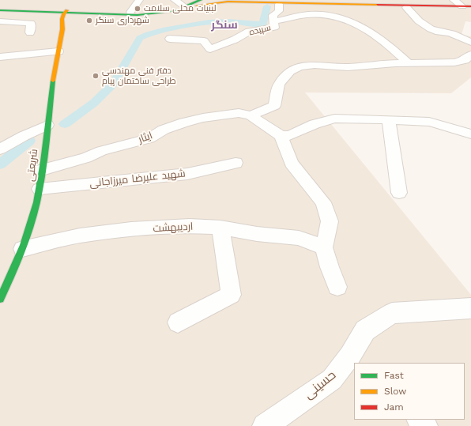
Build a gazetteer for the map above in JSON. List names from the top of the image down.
{
  "streets": {
    "main road": ["شریعتی"],
    "street": [
      "سپیده",
      "ایثار",
      "شهید علیرضا میرزاجانی",
      "اردیبهشت",
      "حسینی"
    ]
  },
  "crossings": [
    ["ایثار", "شریعتی"],
    ["شریعتی", "شهید علیرضا میرزاجانی"],
    ["شریعتی", "اردیبهشت"]
  ],
  "districts": ["سنگر"],
  "places": ["لبنیات محلی سلامت", "شهرداری سنگر", "دفتر فنی مهندسی طراحی ساختمان پیام"],
  "legend": ["Fast", "Slow", "Jam"]
}
